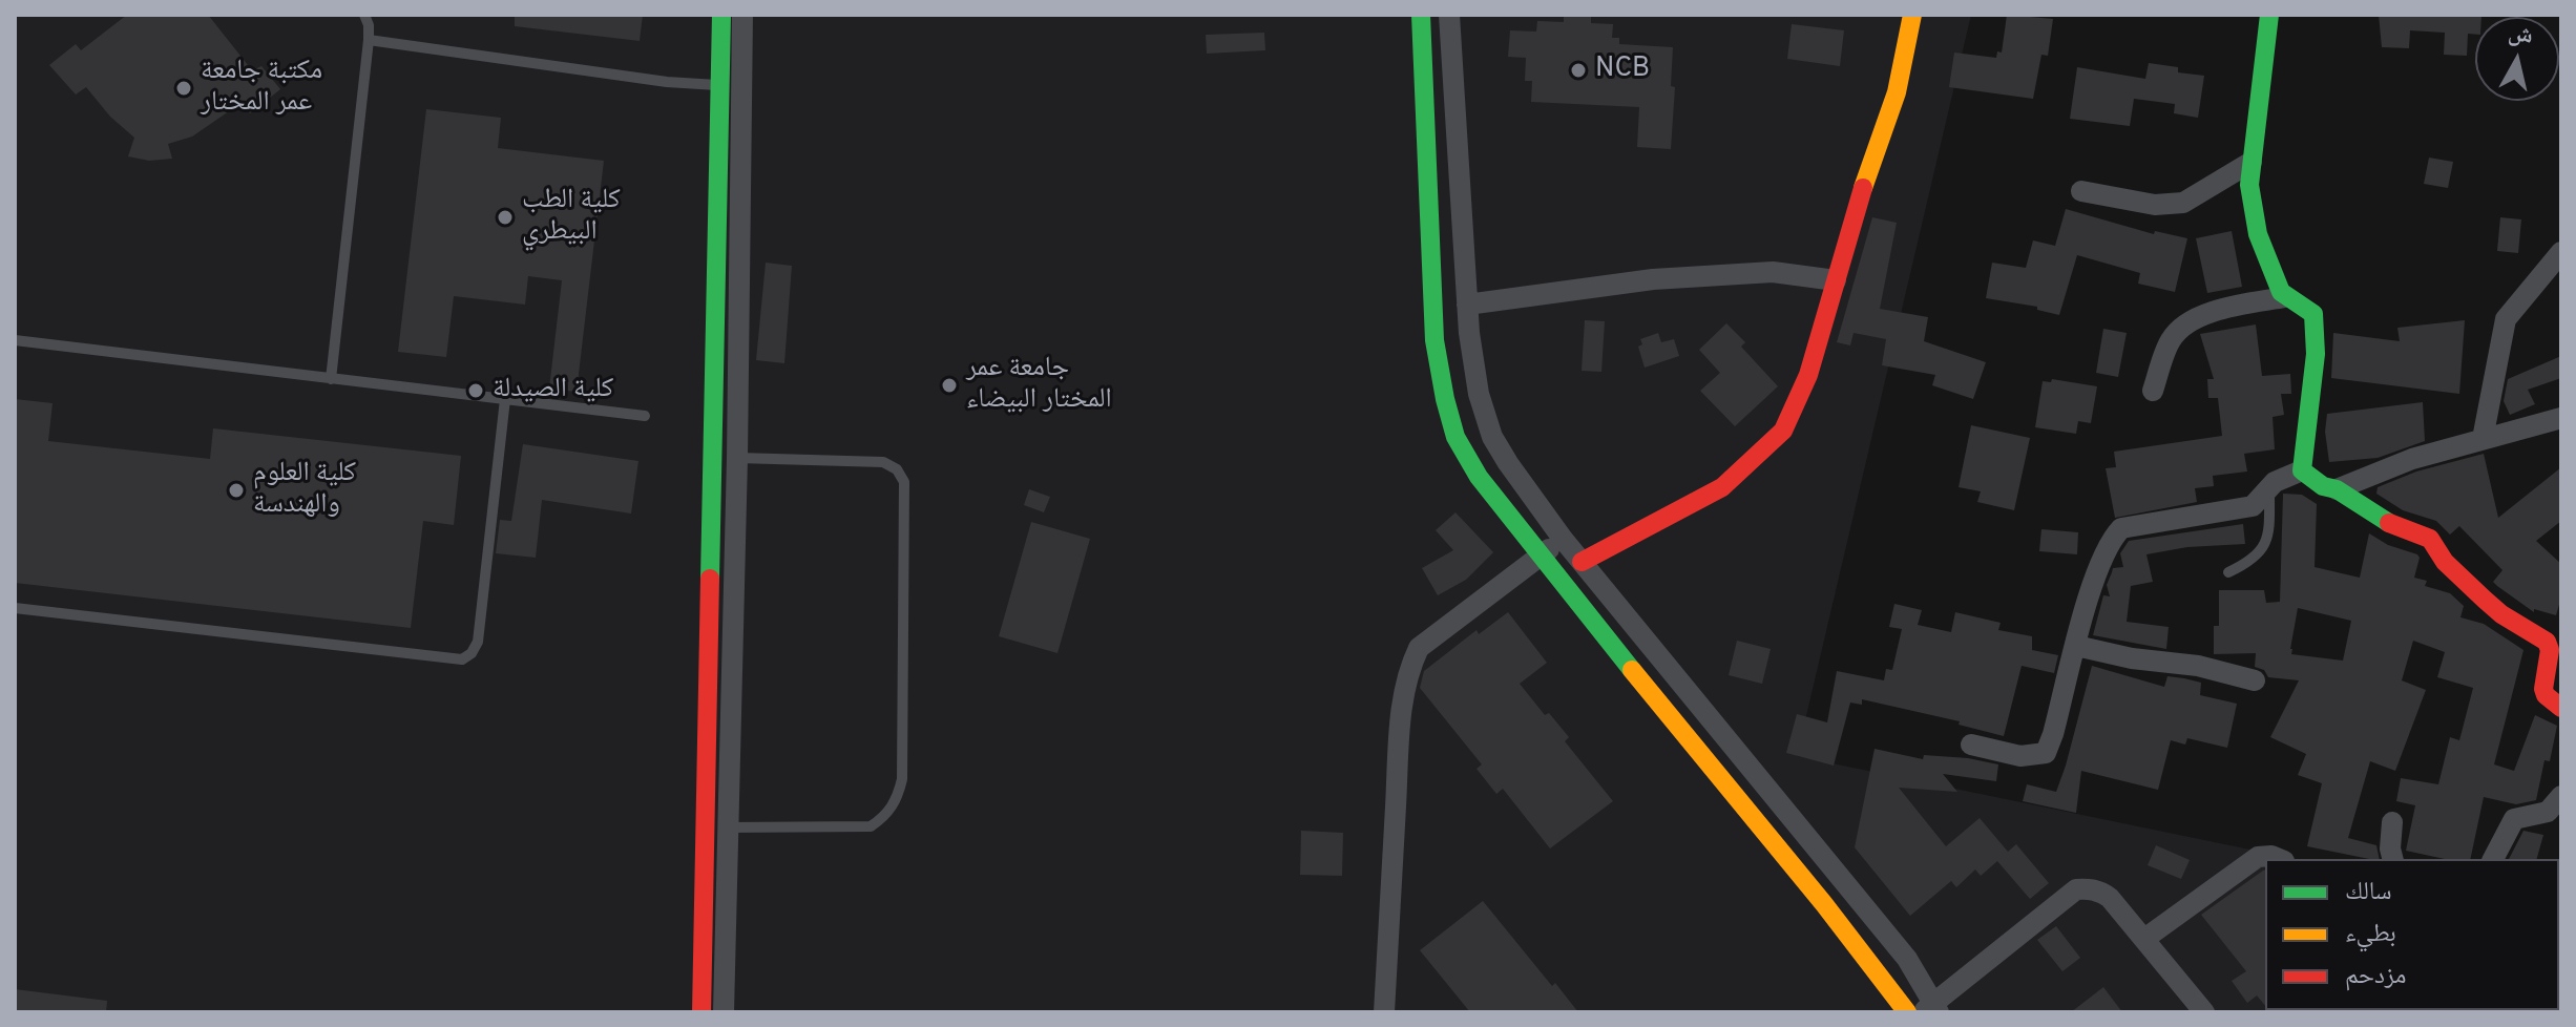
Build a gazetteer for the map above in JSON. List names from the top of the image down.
{
  "places": [
    "NCB",
    "مكتبة جامعة عمر المختار",
    "كلية الطب البيطري",
    "جامعة عمر المختار البيضاء",
    "كلية الصيدلة",
    "كلية العلوم والهندسة"
  ],
  "legend": ["سالك", "بطيء", "مزدحم"],
  "north": "top"
}
